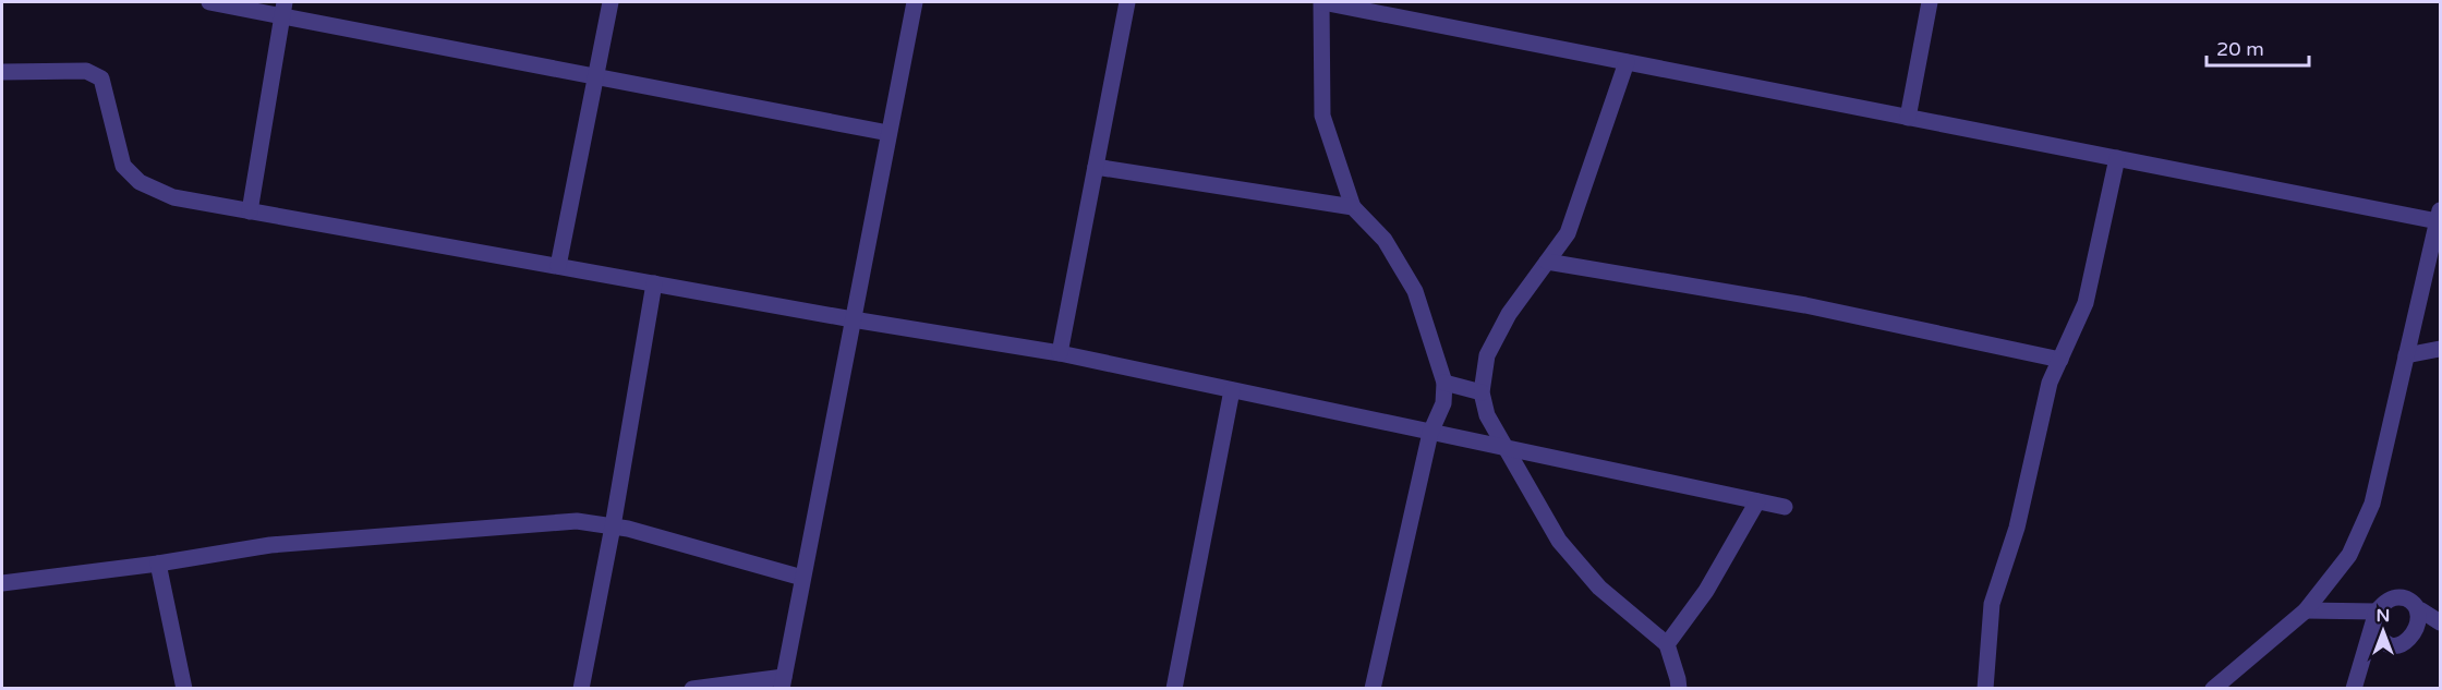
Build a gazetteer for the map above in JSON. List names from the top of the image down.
{
  "scale_bar": "20 m",
  "north": "top"
}
